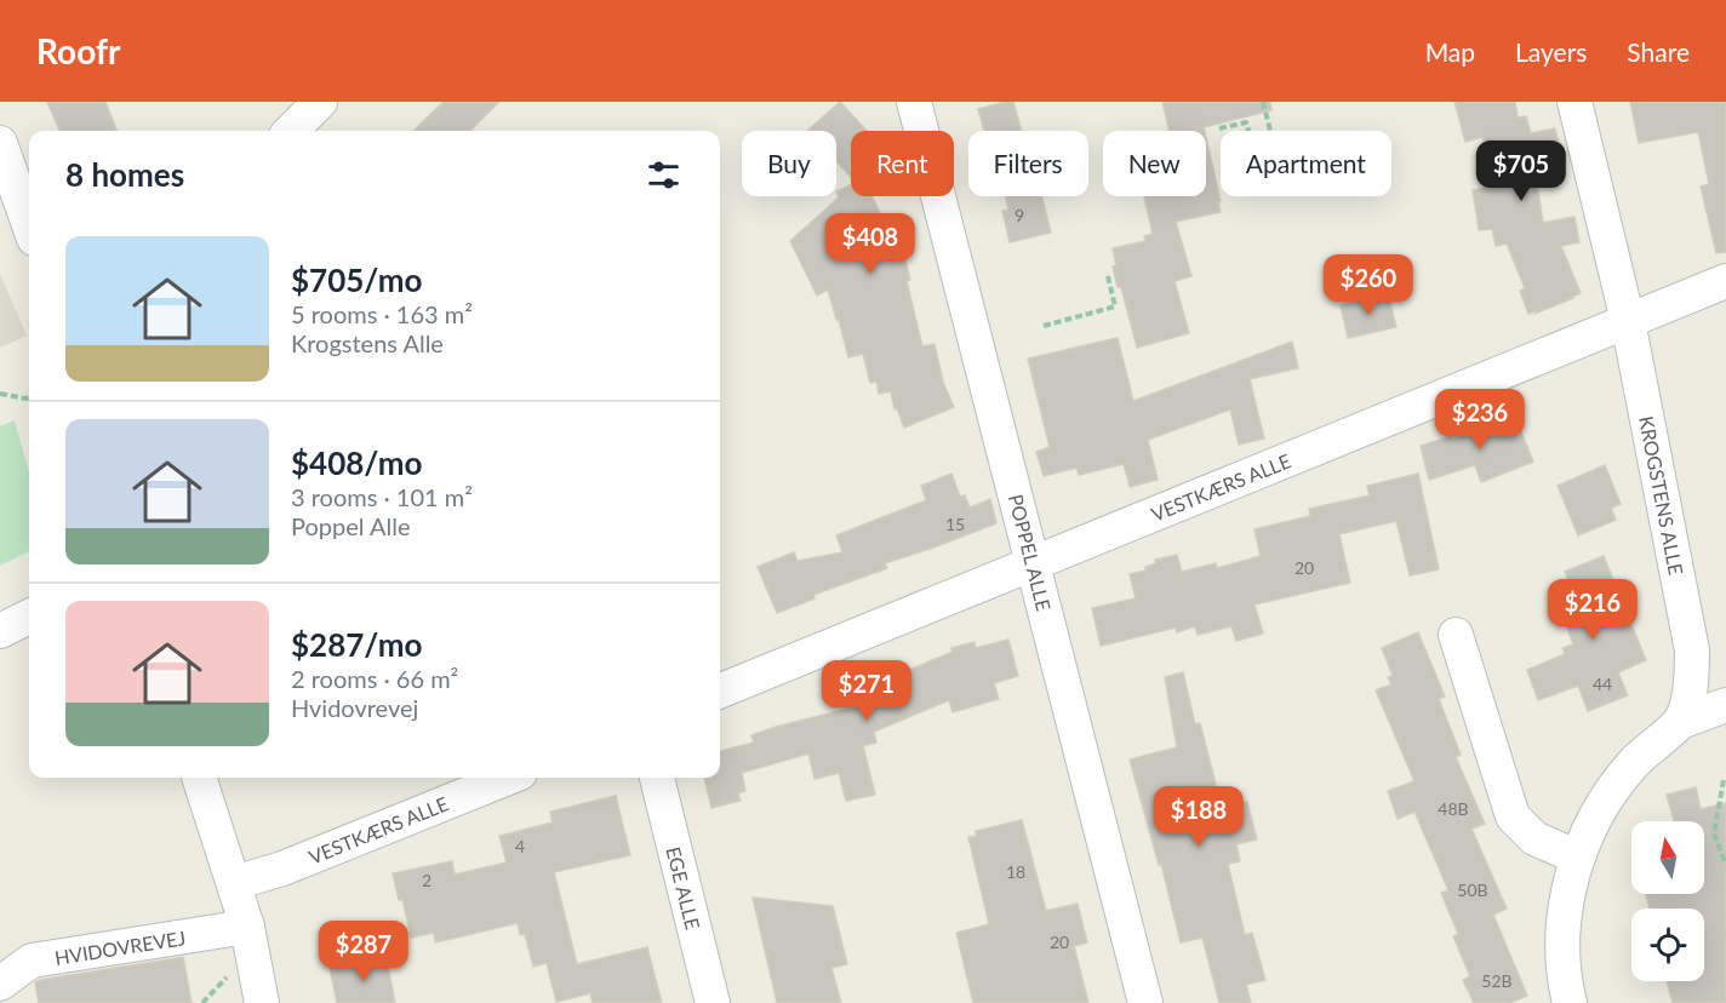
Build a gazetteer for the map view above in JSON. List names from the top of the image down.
{
  "streets": {
    "street": [
      "VESTKÆRS ALLE",
      "KROGSTENS ALLE",
      "POPPEL ALLE",
      "EGE ALLE",
      "HVIDOVREVEJ"
    ]
  },
  "crossings": [
    ["VESTKÆRS ALLE", "KROGSTENS ALLE"],
    ["VESTKÆRS ALLE", "POPPEL ALLE"]
  ],
  "house_numbers": [
    "9",
    "15",
    "20",
    "44",
    "48B",
    "4",
    "18",
    "2",
    "50B",
    "20",
    "52B"
  ],
  "north": "top",
  "page": {
    "header": "Roofr",
    "nav": ["Map", "Layers", "Share"],
    "chip": [
      "Buy",
      "Rent",
      "Filters",
      "New",
      "Apartment"
    ],
    "heading": "8 homes",
    "price": [
      "$705",
      "$408",
      "$260",
      "$236",
      "$216",
      "$271",
      "$188",
      "$287"
    ],
    "list": [
      {
        "name": "$705/mo",
        "note": "5 rooms · 163 m² · Krogstens Alle"
      },
      {
        "name": "$408/mo",
        "note": "3 rooms · 101 m² · Poppel Alle"
      },
      {
        "name": "$287/mo",
        "note": "2 rooms · 66 m² · Hvidovrevej"
      }
    ]
  }
}
